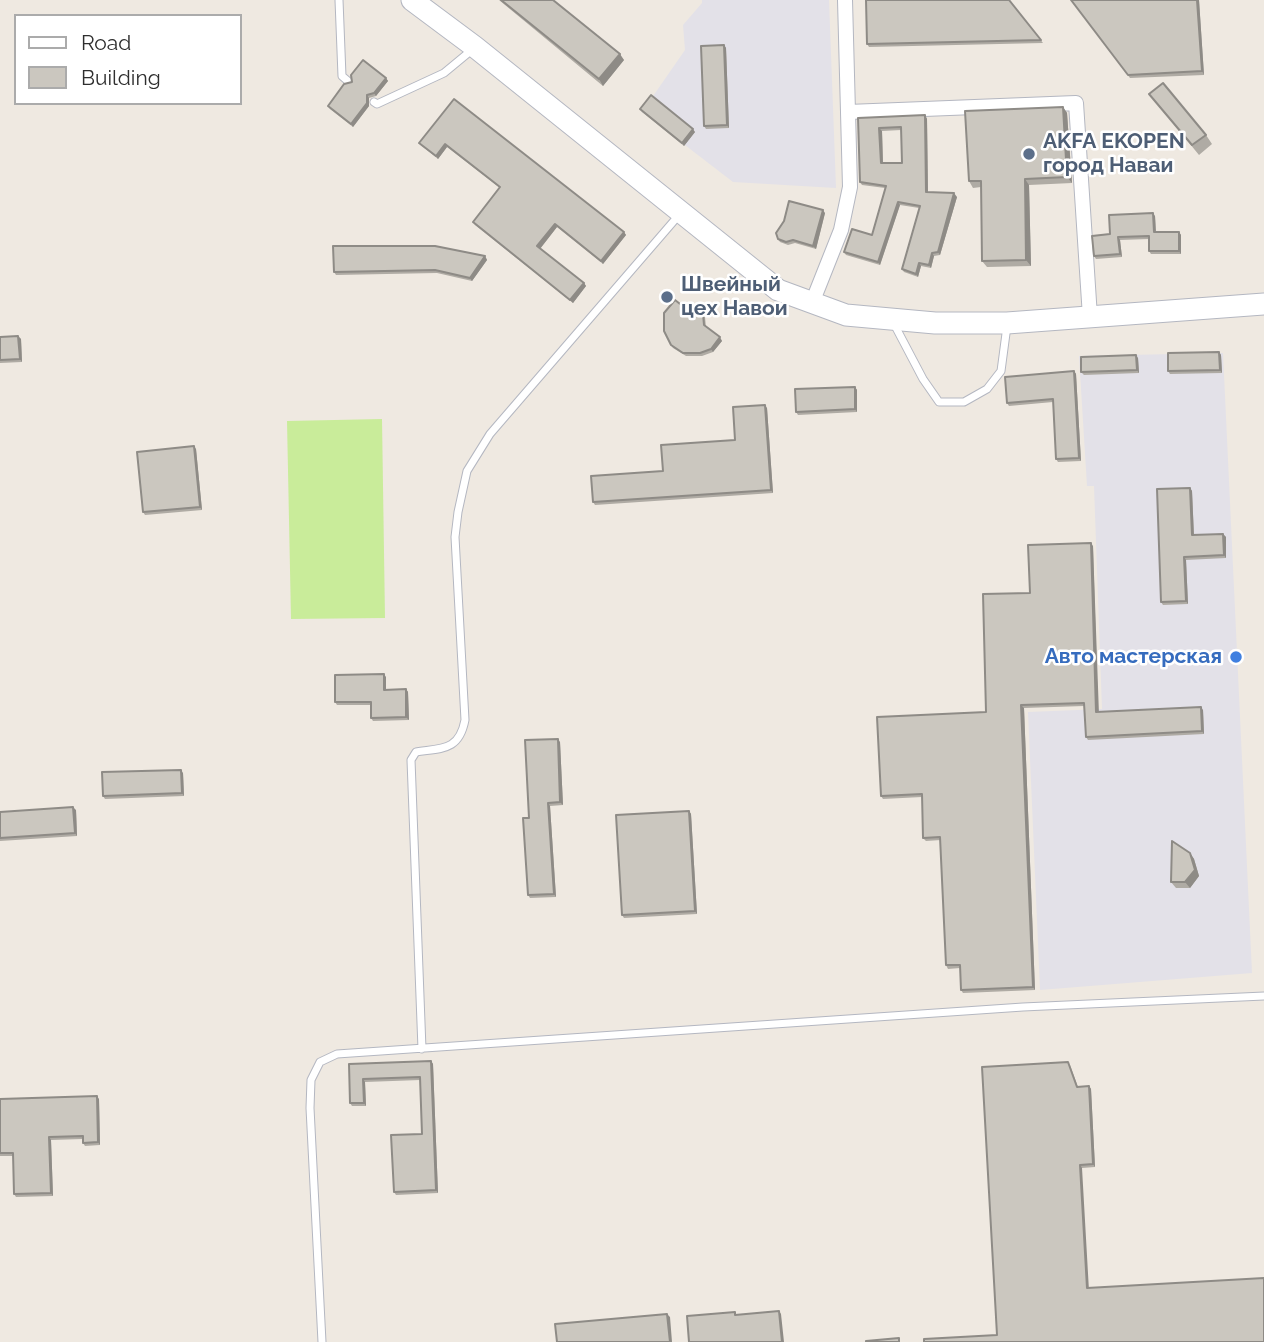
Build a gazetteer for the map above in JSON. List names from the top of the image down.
{
  "places": ["AKFA EKOPEN город Наваи", "Швейный цех Навои", "Авто мастерская"],
  "legend": ["Road", "Building"]
}
